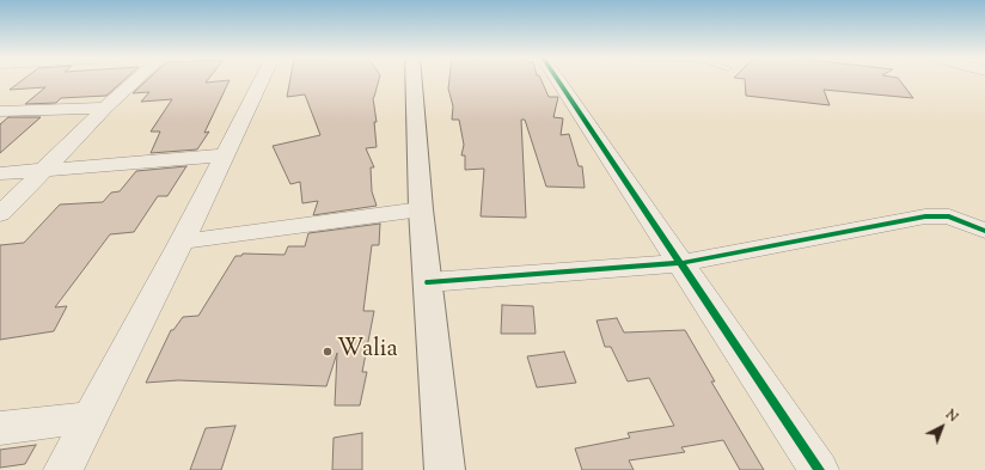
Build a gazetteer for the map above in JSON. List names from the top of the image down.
{
  "places": ["Walia"],
  "north": "top right"
}
